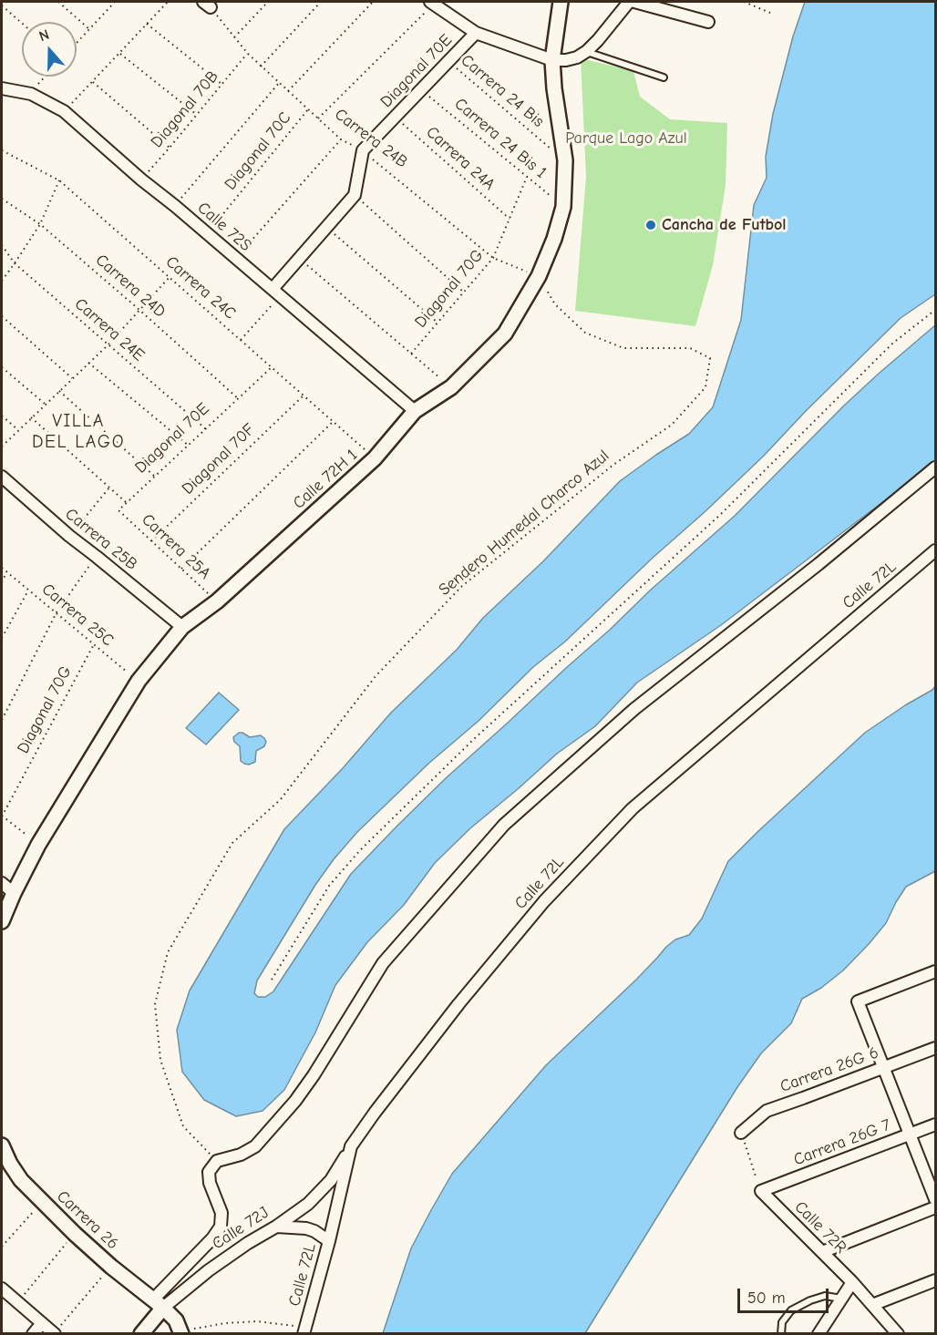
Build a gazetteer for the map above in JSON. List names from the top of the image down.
{
  "streets": {
    "street": [
      "Diagonal 70E",
      "Calle 72S",
      "Calle 72H 1",
      "Carrera 25B",
      "Calle 72L",
      "Carrera 26G 6",
      "Carrera 26G 7",
      "Carrera 26",
      "Calle 72R",
      "Calle 72J"
    ],
    "path": [
      "Carrera 24 Bis",
      "Diagonal 70B",
      "Carrera 24B",
      "Carrera 24 Bis 1",
      "Diagonal 70C",
      "Carrera 24A",
      "Carrera 24D",
      "Carrera 24C",
      "Diagonal 70G",
      "Carrera 24E",
      "Diagonal 70F",
      "Sendero Humedal Charco Azul",
      "Carrera 25A",
      "Carrera 25C"
    ]
  },
  "crossings": [
    ["Diagonal 70E", "Carrera 24 Bis"],
    ["Diagonal 70E", "Carrera 24B"],
    ["Diagonal 70E", "Carrera 24 Bis 1"],
    ["Diagonal 70E", "Carrera 24A"],
    ["Diagonal 70E", "Carrera 24D"],
    ["Diagonal 70E", "Carrera 24C"],
    ["Diagonal 70E", "Carrera 24E"],
    ["Diagonal 70E", "Carrera 25A"],
    ["Carrera 24 Bis", "Calle 72H 1"],
    ["Diagonal 70B", "Carrera 24B"],
    ["Diagonal 70B", "Calle 72S"],
    ["Carrera 24B", "Diagonal 70C"],
    ["Carrera 24B", "Diagonal 70G"],
    ["Carrera 24B", "Calle 72H 1"],
    ["Carrera 24B", "Sendero Humedal Charco Azul"],
    ["Carrera 24 Bis 1", "Diagonal 70G"],
    ["Carrera 24 Bis 1", "Calle 72H 1"],
    ["Diagonal 70C", "Calle 72S"],
    ["Carrera 24A", "Diagonal 70G"],
    ["Calle 72S", "Calle 72H 1"],
    ["Carrera 24C", "Diagonal 70F"],
    ["Carrera 24C", "Calle 72H 1"],
    ["Diagonal 70G", "Carrera 25C"],
    ["Diagonal 70F", "Carrera 25A"],
    ["Calle 72H 1", "Sendero Humedal Charco Azul"],
    ["Calle 72H 1", "Carrera 25B"],
    ["Calle 72H 1", "Carrera 25A"],
    ["Calle 72H 1", "Carrera 25C"],
    ["Calle 72L", "Calle 72J"],
    ["Carrera 26G 7", "Calle 72R"],
    ["Carrera 26", "Calle 72J"]
  ],
  "districts": ["VILLA DEL LAGO"],
  "parks": ["Parque Lago Azul"],
  "places": ["Cancha de Futbol"],
  "scale_bar": "50 m",
  "north": "top"
}
